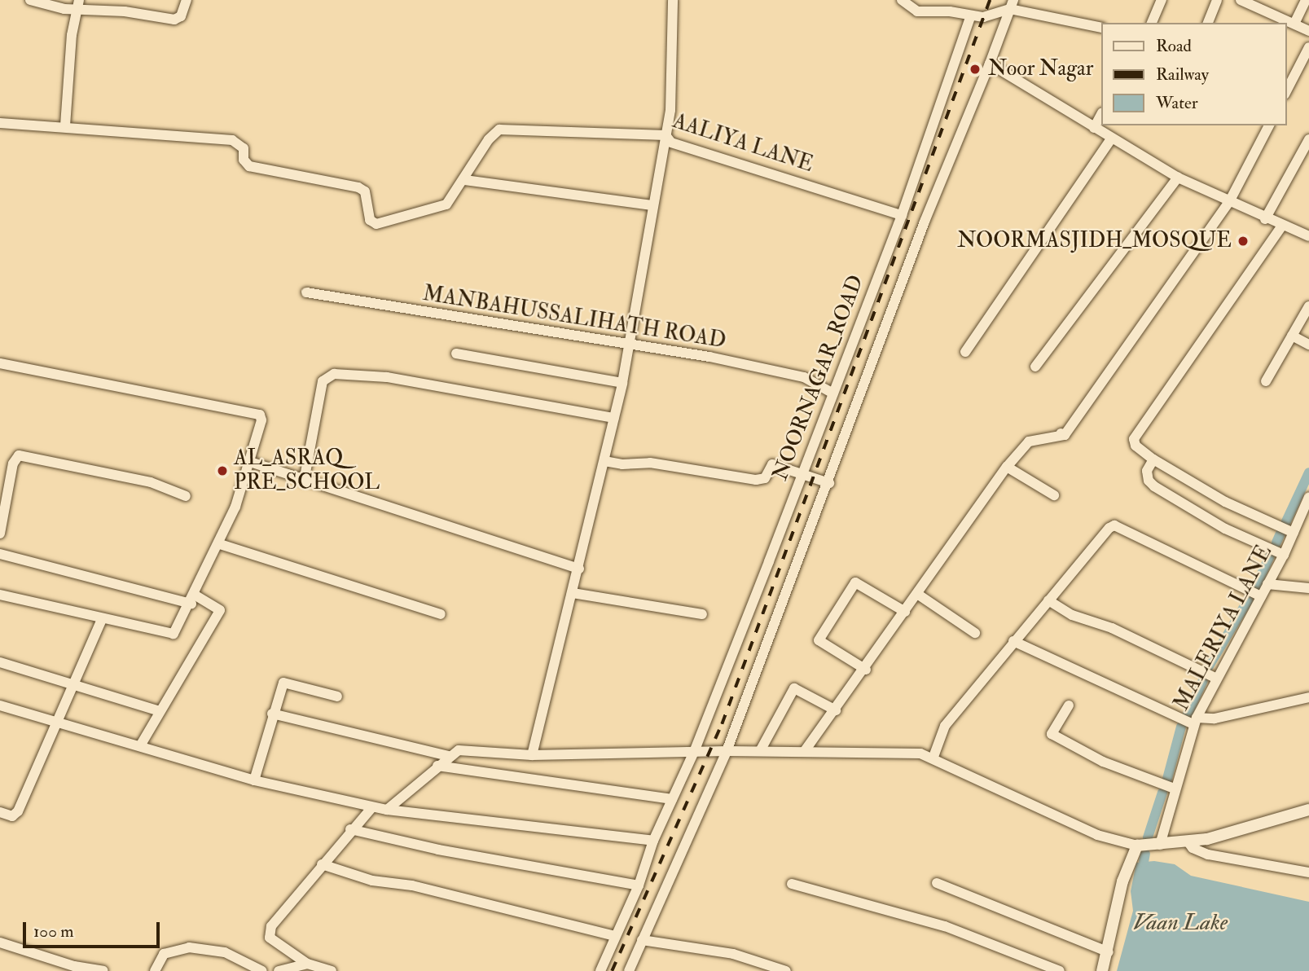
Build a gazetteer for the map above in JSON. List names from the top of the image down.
{
  "streets": {
    "street": [
      "AALIYA LANE",
      "MANBAHUSSALIHATH ROAD",
      "NOORNAGAR_ROAD",
      "MALERIYA LANE"
    ]
  },
  "crossings": [
    ["AALIYA LANE", "NOORNAGAR_ROAD"],
    ["MANBAHUSSALIHATH ROAD", "NOORNAGAR_ROAD"]
  ],
  "water": ["Vaan Lake"],
  "places": ["Noor Nagar", "NOORMASJIDH_MOSQUE", "AL_ASRAQ PRE_SCHOOL"],
  "legend": ["Road", "Railway", "Water"],
  "scale_bar": "100 m"
}
